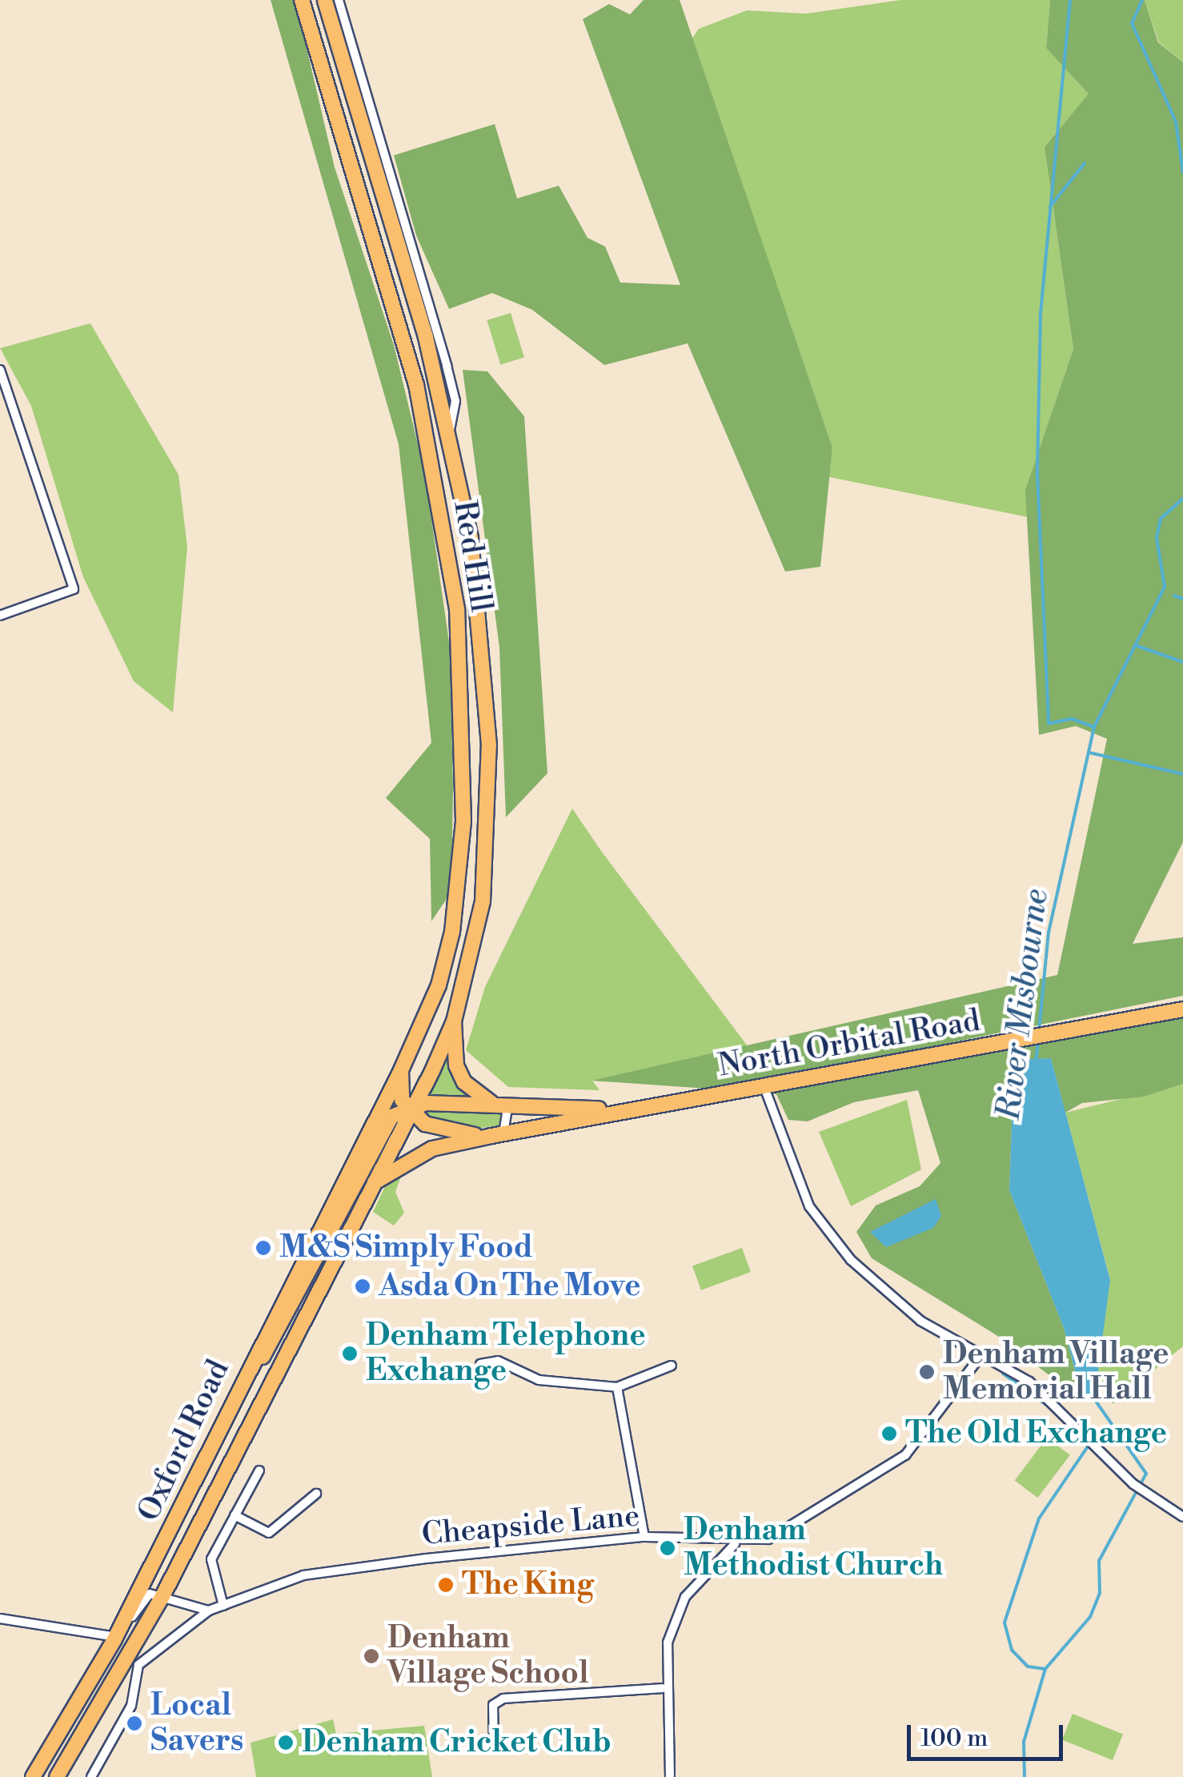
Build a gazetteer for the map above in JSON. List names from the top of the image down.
{
  "streets": {
    "main road": ["Red Hill", "North Orbital Road", "Oxford Road"],
    "street": ["Cheapside Lane"]
  },
  "crossings": [
    ["Red Hill", "North Orbital Road"],
    ["Red Hill", "Oxford Road"],
    ["North Orbital Road", "Oxford Road"]
  ],
  "water": ["River Misbourne"],
  "places": [
    "M&S Simply Food",
    "Asda On The Move",
    "Denham Telephone Exchange",
    "Denham Village Memorial Hall",
    "The Old Exchange",
    "Denham Methodist Church",
    "The King",
    "Denham Village School",
    "Local Savers",
    "Denham Cricket Club"
  ],
  "scale_bar": "100 m"
}
